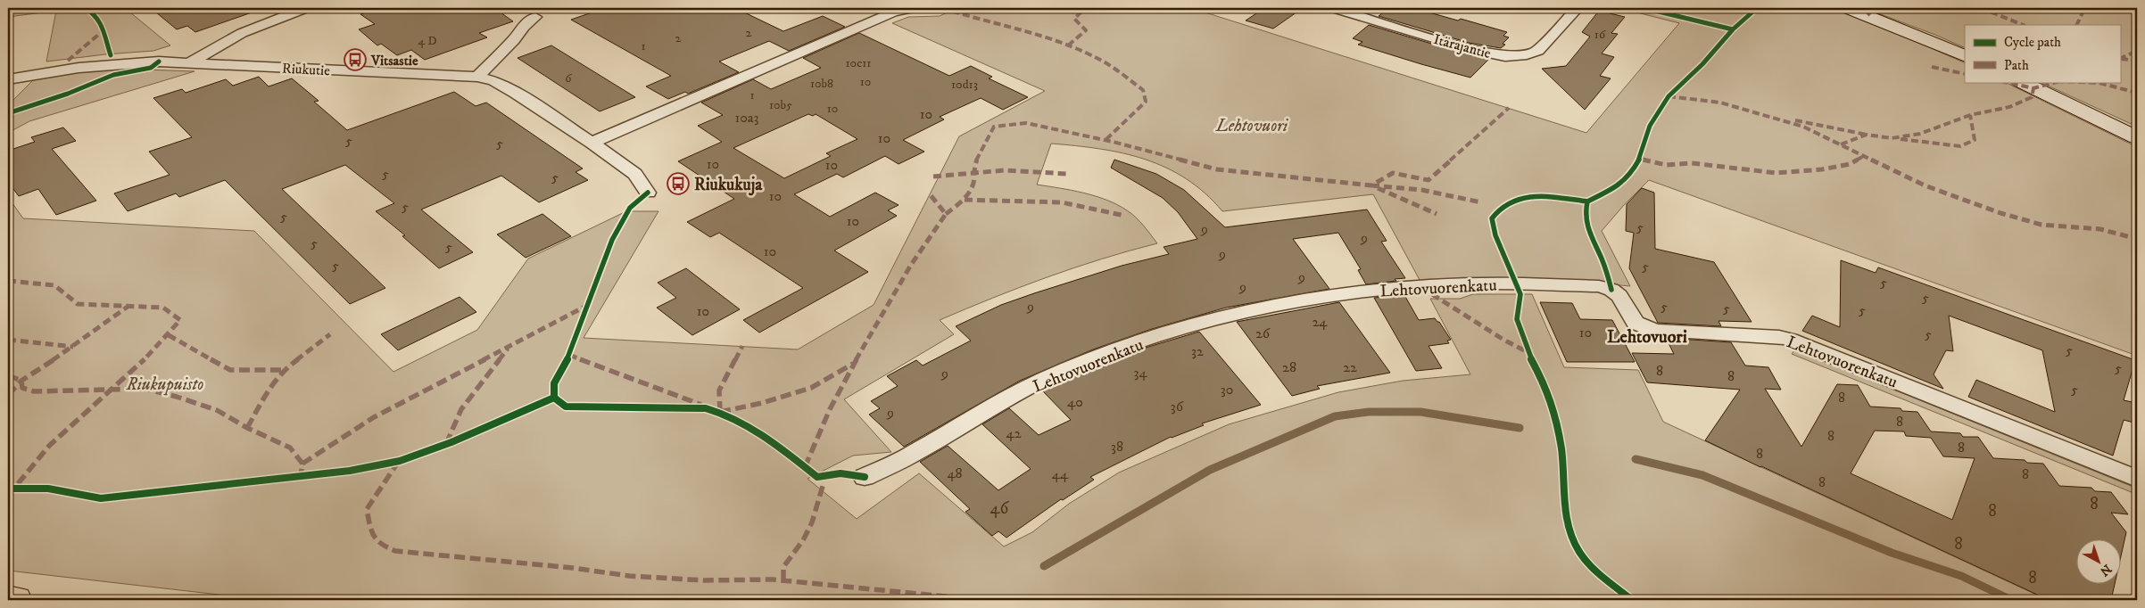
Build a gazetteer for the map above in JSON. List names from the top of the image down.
{
  "streets": {
    "street": ["Itärajantie", "Riukutie", "Lehtovuorenkatu"]
  },
  "districts": ["Lehtovuori"],
  "parks": ["Lehtovuori", "Riukupuisto"],
  "places": {
    "bus stop": ["Vitsastie", "Riukukuja"]
  },
  "house_numbers": [
    "2",
    "16",
    "2",
    "4 D",
    "1",
    "10c11",
    "6",
    "10",
    "10b8",
    "10d13",
    "1",
    "10b5",
    "10",
    "10",
    "10a3",
    "10",
    "5",
    "5",
    "10",
    "10",
    "5",
    "5",
    "10",
    "5",
    "5",
    "10",
    "5",
    "9",
    "9",
    "5",
    "5",
    "10",
    "9",
    "5",
    "5",
    "9",
    "5",
    "9",
    "5",
    "9",
    "5",
    "5",
    "5",
    "10",
    "24",
    "10",
    "26",
    "5",
    "5",
    "32",
    "28",
    "22",
    "5",
    "8",
    "34",
    "9",
    "8",
    "30",
    "5",
    "8",
    "40",
    "36",
    "9",
    "8",
    "42",
    "8",
    "38",
    "8",
    "8",
    "48",
    "44",
    "8",
    "8",
    "8",
    "46",
    "8",
    "8",
    "8"
  ],
  "legend": ["Cycle path", "Path"],
  "north": "bottom right"
}
